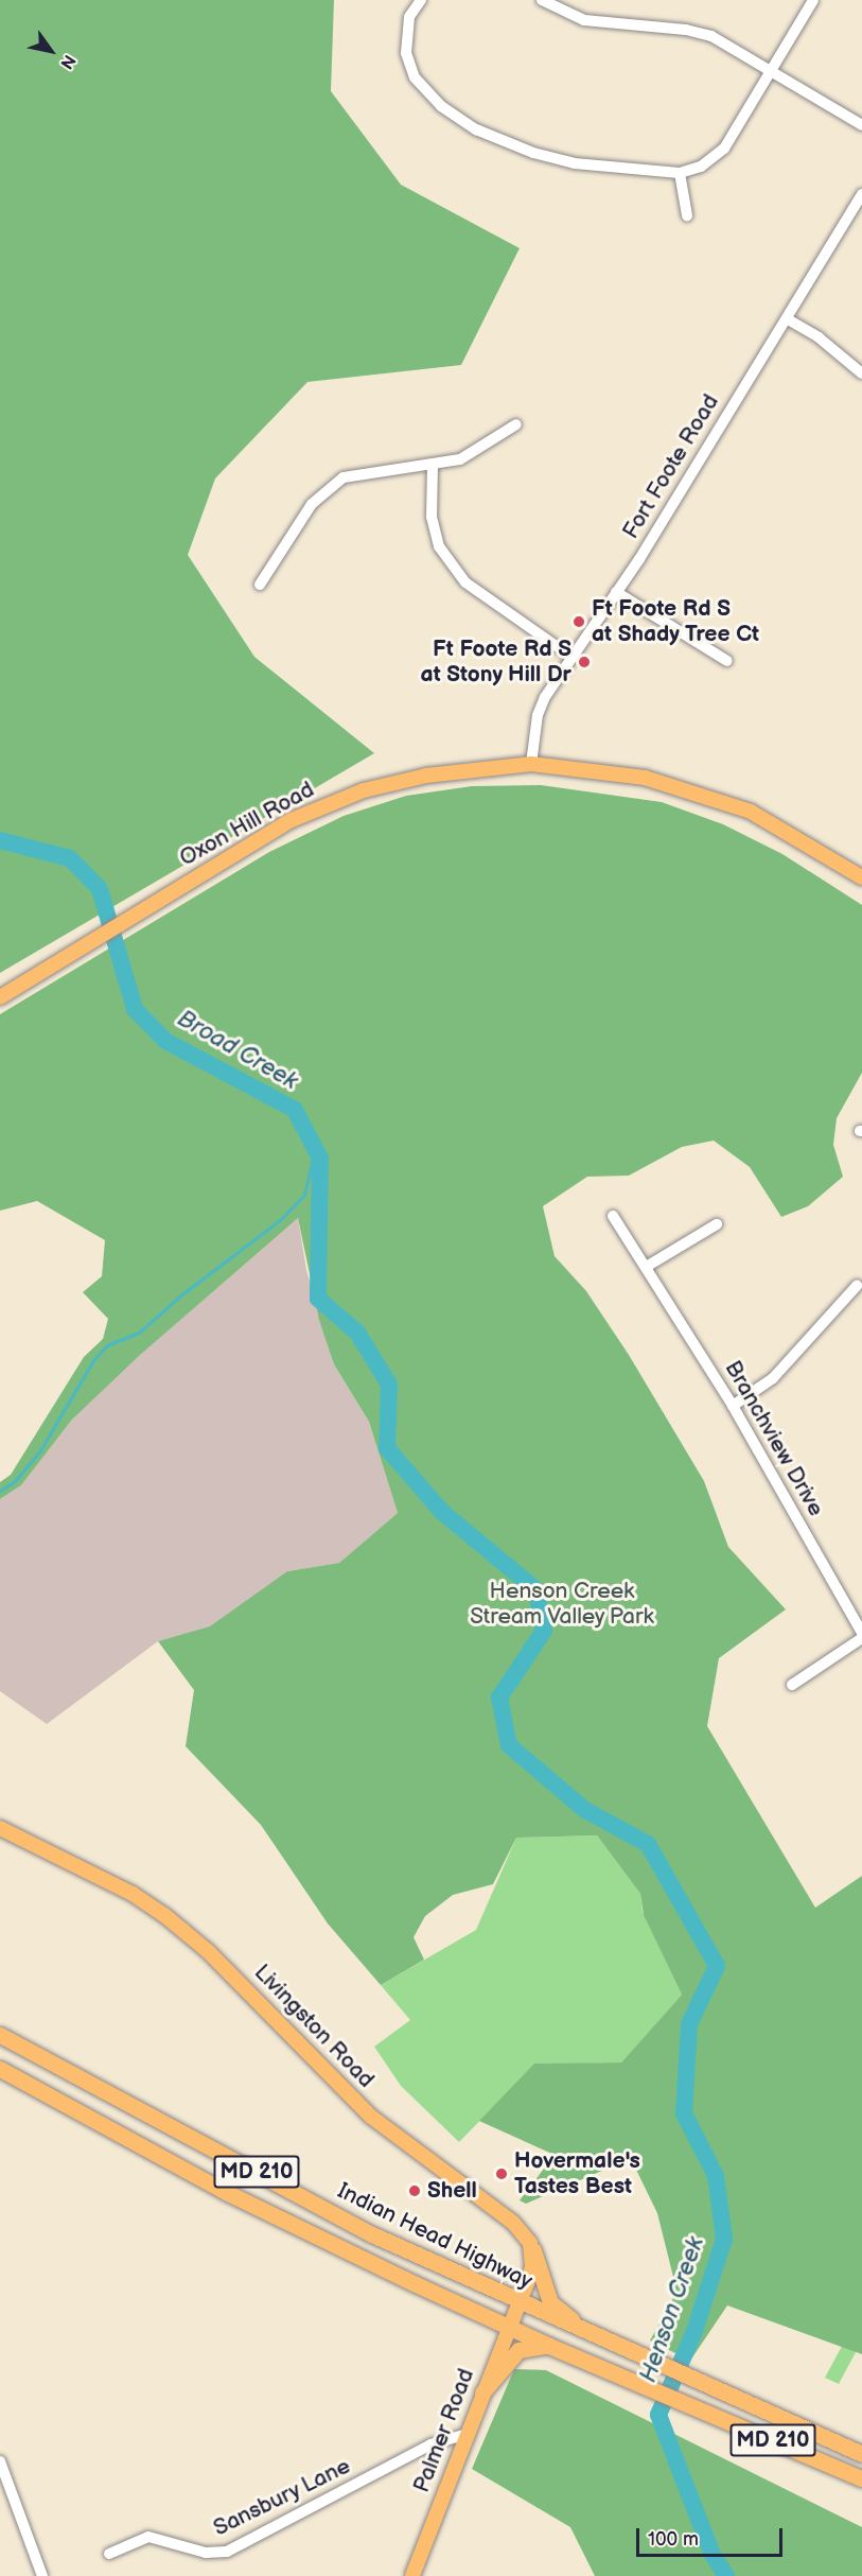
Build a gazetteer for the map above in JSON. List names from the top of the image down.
{
  "streets": {
    "highway": ["MD 210", "Indian Head Highway"],
    "main road": ["Oxon Hill Road", "Livingston Road", "Palmer Road"],
    "street": ["Fort Foote Road", "Branchview Drive", "Sansbury Lane"]
  },
  "crossings": [
    ["Fort Foote Road", "Oxon Hill Road"],
    ["MD 210", "Palmer Road"],
    ["Indian Head Highway", "Palmer Road"],
    ["Palmer Road", "Sansbury Lane"]
  ],
  "water": ["Broad Creek", "Henson Creek"],
  "parks": ["Henson Creek Stream Valley Park"],
  "places": [
    "Ft Foote Rd S at Shady Tree Ct",
    "Ft Foote Rd S at Stony Hill Dr",
    "Hovermale's Tastes Best",
    "Shell"
  ],
  "scale_bar": "100 m",
  "north": "bottom right"
}
